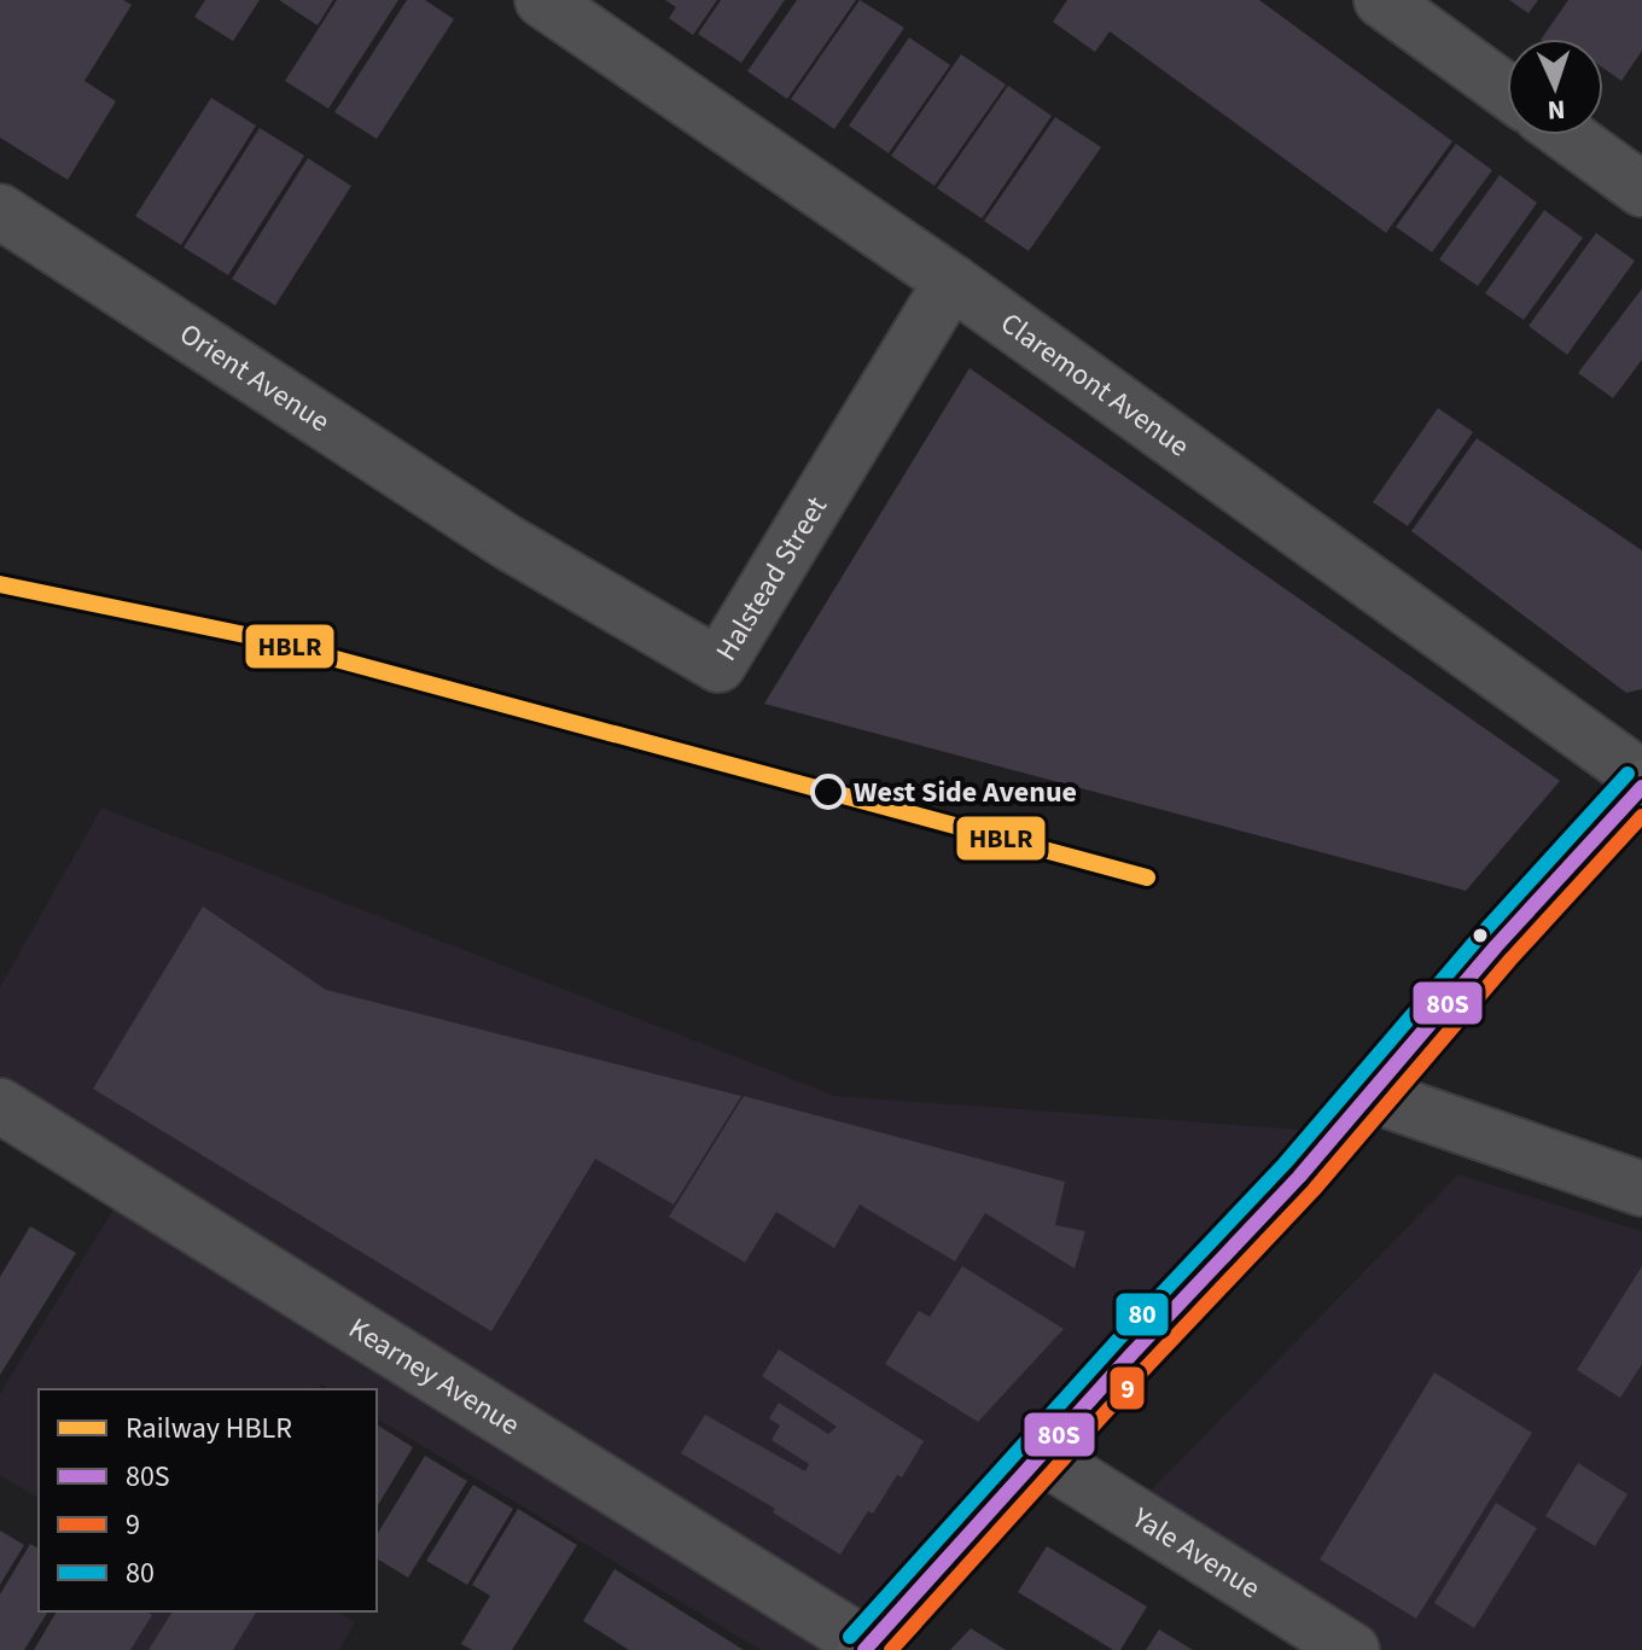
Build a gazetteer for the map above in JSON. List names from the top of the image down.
{
  "streets": {
    "street": [
      "Orient Avenue",
      "Claremont Avenue",
      "Halstead Street",
      "Kearney Avenue",
      "Yale Avenue"
    ]
  },
  "crossings": [
    ["Orient Avenue", "Halstead Street"],
    ["Claremont Avenue", "Halstead Street"]
  ],
  "places": ["West Side Avenue"],
  "lines": [
    "rail line HBLR",
    "transit line 80",
    "transit line 80S",
    "transit line 9"
  ],
  "legend": [
    "Railway HBLR",
    "80S",
    "9",
    "80"
  ],
  "north": "bottom"
}
